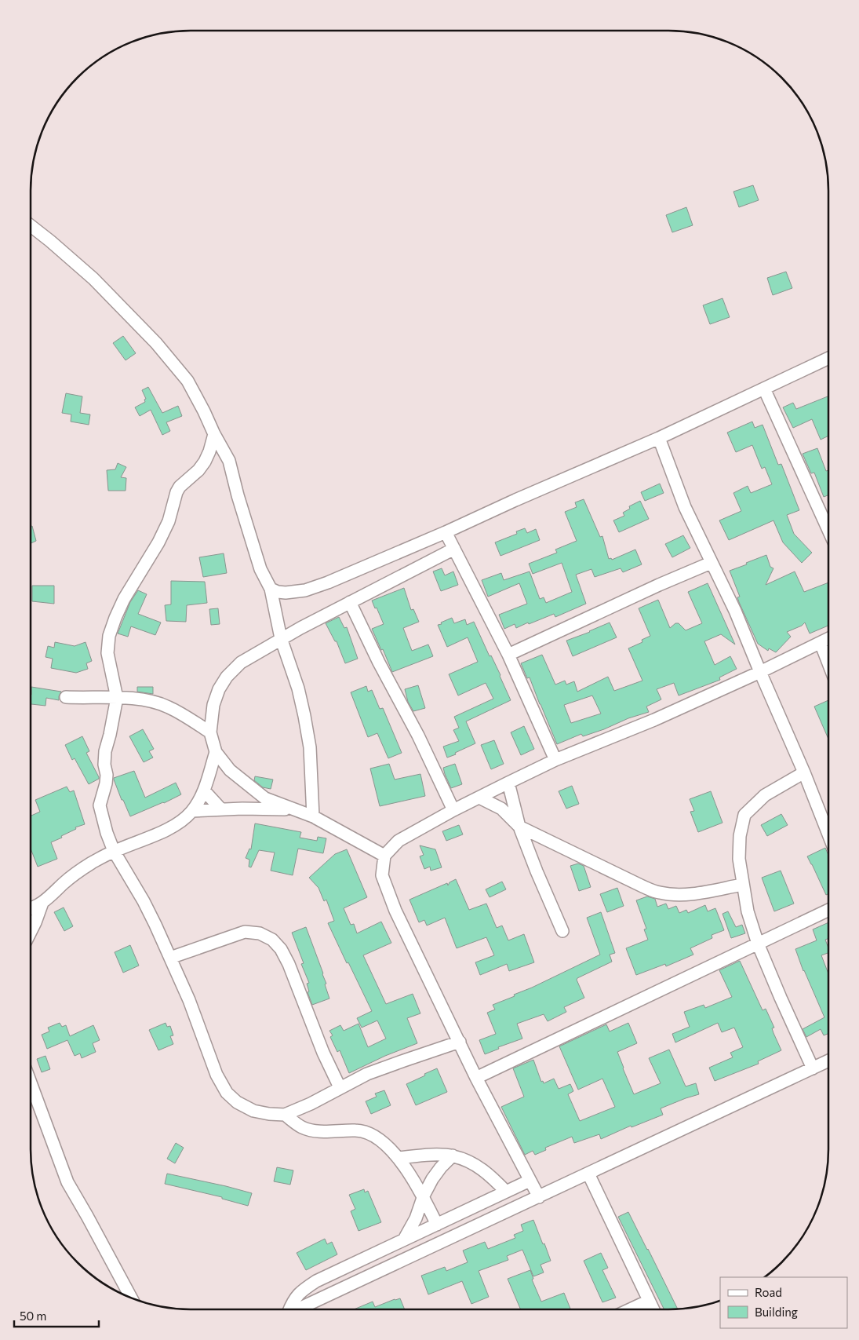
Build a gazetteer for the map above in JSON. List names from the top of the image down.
{
  "legend": ["Road", "Building"],
  "scale_bar": "50 m"
}
